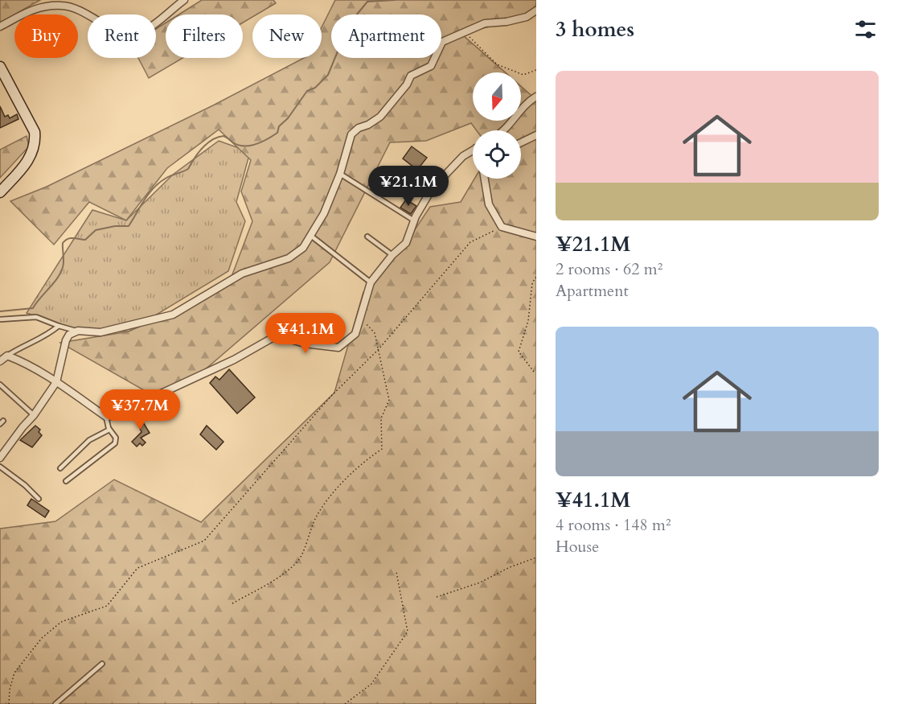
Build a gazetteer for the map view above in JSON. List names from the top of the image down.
{
  "north": "bottom",
  "page": {
    "heading": "3 homes",
    "chip": [
      "Buy",
      "Rent",
      "Filters",
      "New",
      "Apartment"
    ],
    "list": [
      {
        "name": "¥21.1M",
        "note": "2 rooms · 62 m² · Apartment"
      },
      {
        "name": "¥41.1M",
        "note": "4 rooms · 148 m² · House"
      }
    ],
    "price": ["¥21.1M", "¥41.1M", "¥37.7M"]
  }
}
